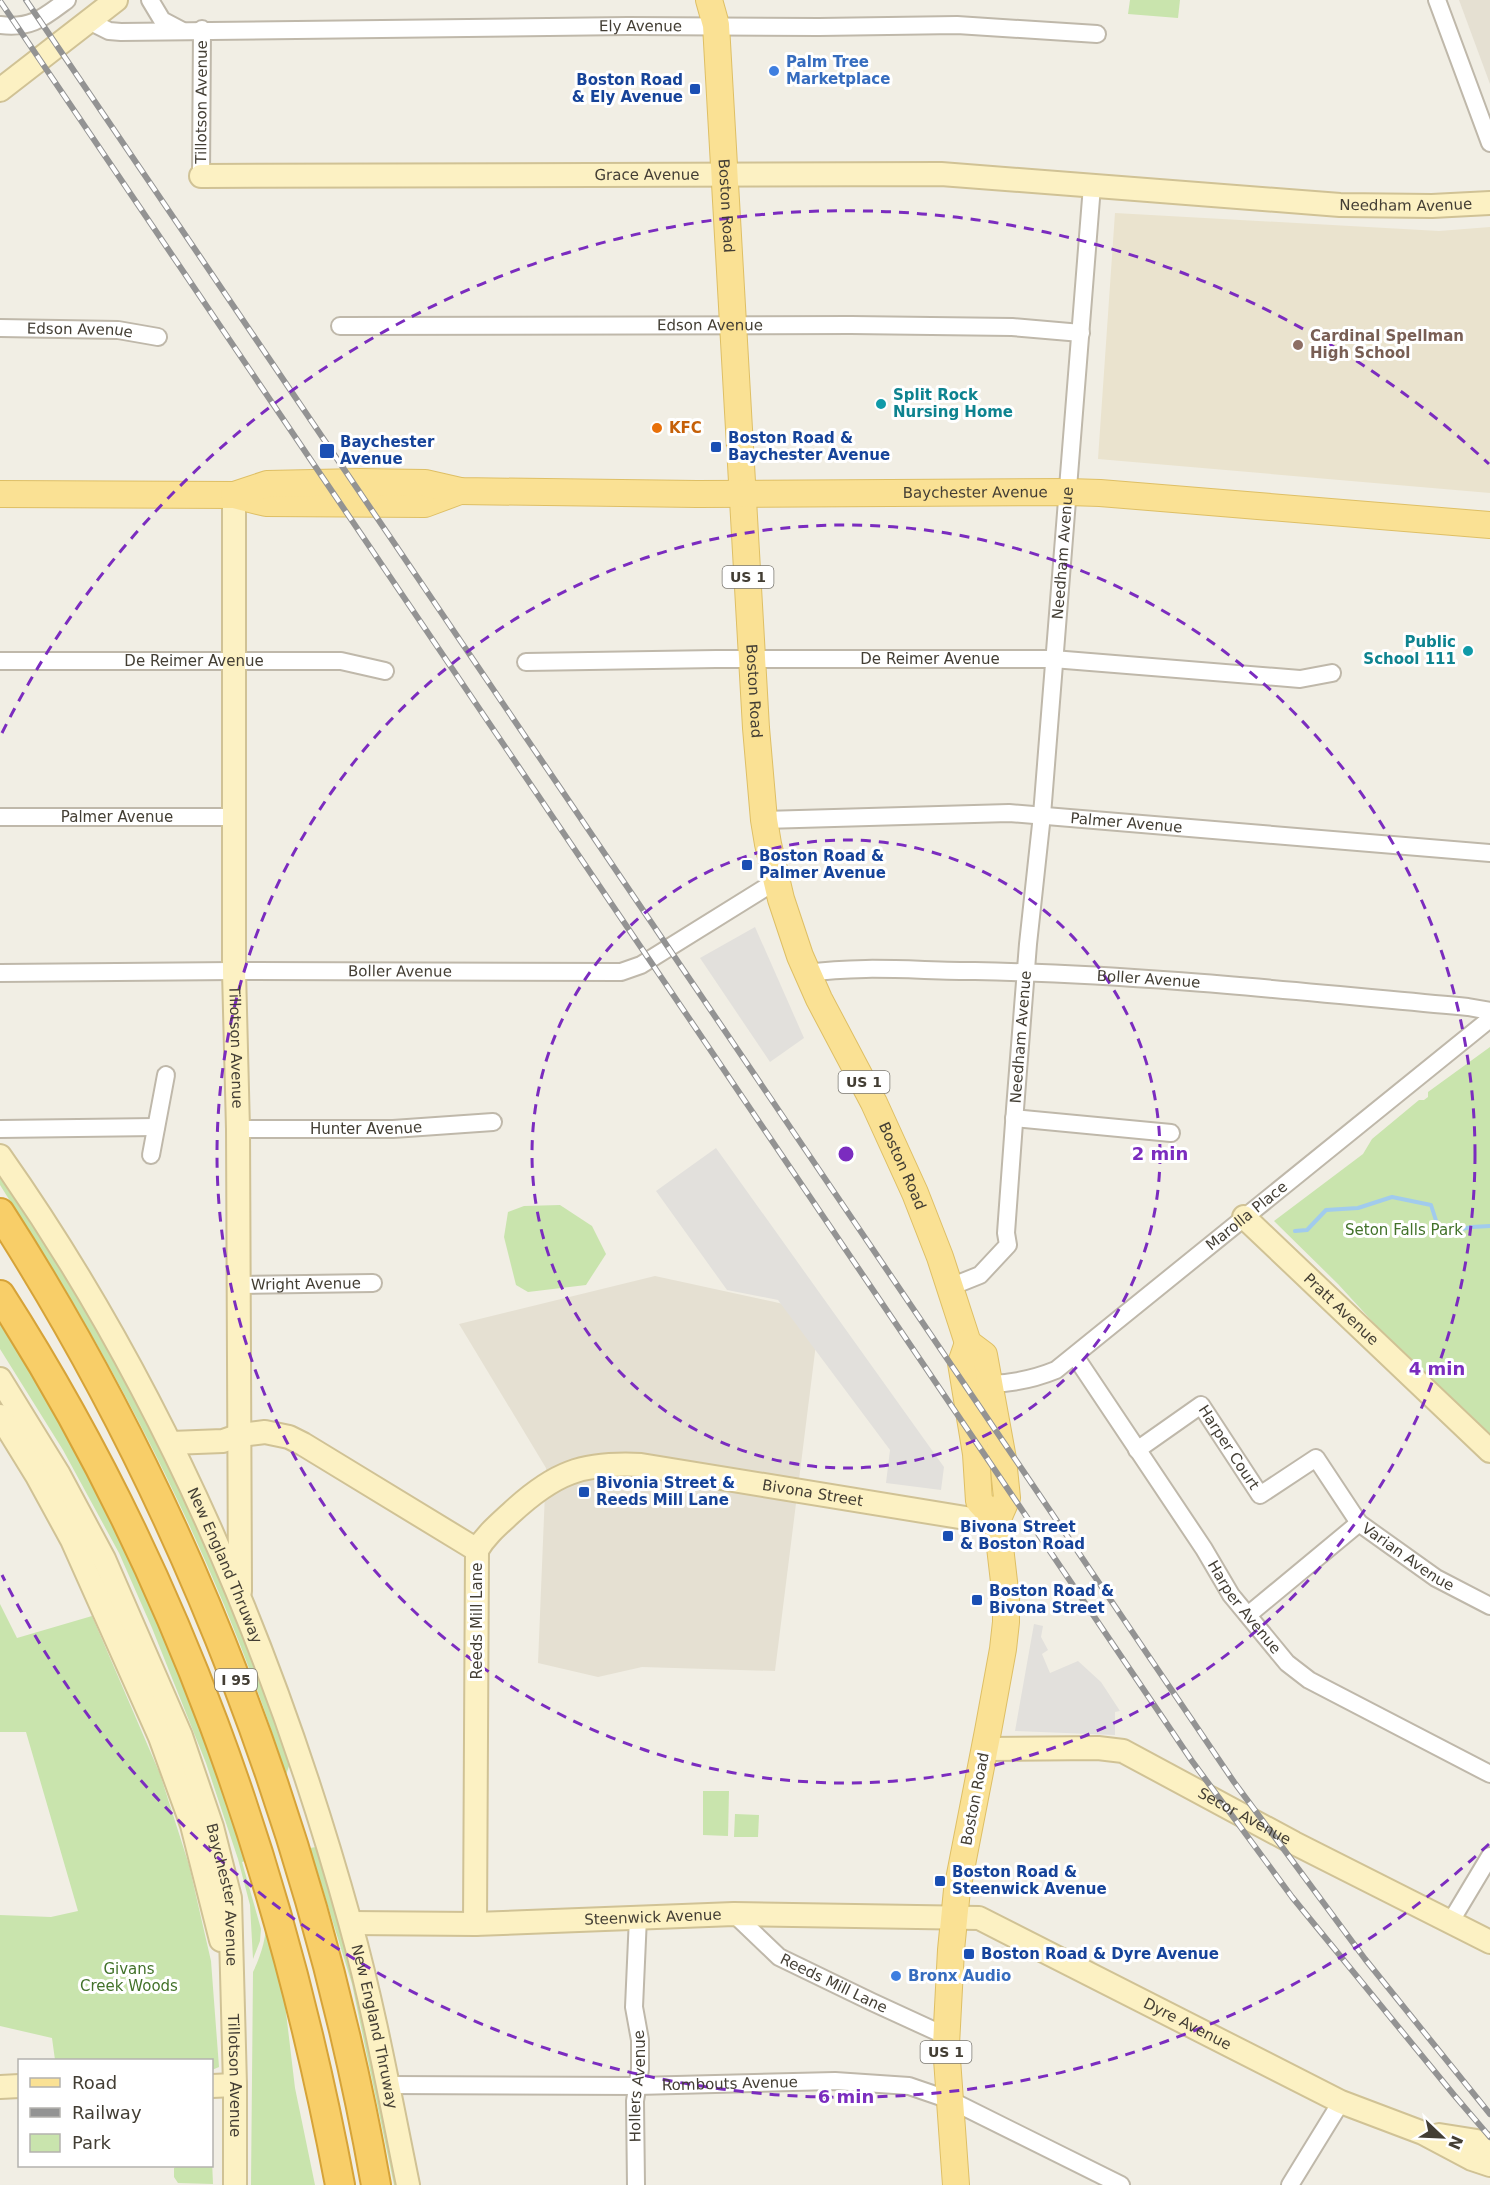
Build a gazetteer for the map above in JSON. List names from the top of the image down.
{
  "streets": {
    "highway": ["New England Thruway", "I 95"],
    "main road": ["Boston Road", "Baychester Avenue", "US 1"],
    "street": [
      "Ely Avenue",
      "Tillotson Avenue",
      "Grace Avenue",
      "Needham Avenue",
      "Edson Avenue",
      "De Reimer Avenue",
      "Palmer Avenue",
      "Boller Avenue",
      "Hunter Avenue",
      "Marolla Place",
      "Wright Avenue",
      "Pratt Avenue",
      "Harper Court",
      "Bivona Street",
      "Varian Avenue",
      "Harper Avenue",
      "Reeds Mill Lane",
      "Secor Avenue",
      "Steenwick Avenue",
      "Dyre Avenue",
      "Rombouts Avenue",
      "Hollers Avenue"
    ]
  },
  "crossings": [
    ["Ely Avenue", "Tillotson Avenue"],
    ["Ely Avenue", "Boston Road"],
    ["Tillotson Avenue", "Grace Avenue"],
    ["Tillotson Avenue", "Baychester Avenue"],
    ["Tillotson Avenue", "De Reimer Avenue"],
    ["Tillotson Avenue", "Palmer Avenue"],
    ["Tillotson Avenue", "Boller Avenue"],
    ["Tillotson Avenue", "Hunter Avenue"],
    ["Tillotson Avenue", "Wright Avenue"],
    ["Tillotson Avenue", "New England Thruway"],
    ["Tillotson Avenue", "Reeds Mill Lane"],
    ["Grace Avenue", "Needham Avenue"],
    ["Grace Avenue", "Boston Road"],
    ["Needham Avenue", "Boston Road"],
    ["Needham Avenue", "Edson Avenue"],
    ["Needham Avenue", "Baychester Avenue"],
    ["Needham Avenue", "De Reimer Avenue"],
    ["Needham Avenue", "Palmer Avenue"],
    ["Needham Avenue", "Boller Avenue"],
    ["Boston Road", "Edson Avenue"],
    ["Boston Road", "Baychester Avenue"],
    ["Boston Road", "De Reimer Avenue"],
    ["Boston Road", "Palmer Avenue"],
    ["Boston Road", "Boller Avenue"],
    ["Boston Road", "Marolla Place"],
    ["Boston Road", "Bivona Street"],
    ["Boston Road", "Reeds Mill Lane"],
    ["Boston Road", "Secor Avenue"],
    ["Boston Road", "Steenwick Avenue"],
    ["Boston Road", "Dyre Avenue"],
    ["Boston Road", "Rombouts Avenue"],
    ["Marolla Place", "Pratt Avenue"],
    ["Marolla Place", "Harper Avenue"],
    ["Harper Court", "Varian Avenue"],
    ["Harper Court", "Harper Avenue"],
    ["Bivona Street", "Reeds Mill Lane"],
    ["Varian Avenue", "Harper Avenue"],
    ["New England Thruway", "Reeds Mill Lane"],
    ["New England Thruway", "Steenwick Avenue"],
    ["New England Thruway", "Rombouts Avenue"],
    ["Reeds Mill Lane", "Steenwick Avenue"],
    ["Steenwick Avenue", "Dyre Avenue"],
    ["Steenwick Avenue", "Hollers Avenue"],
    ["Rombouts Avenue", "Hollers Avenue"]
  ],
  "parks": ["Seton Falls Park", "Givans Creek Woods"],
  "places": {
    "other": [
      "Palm Tree Marketplace",
      "Cardinal Spellman High School",
      "Split Rock Nursing Home",
      "KFC",
      "Public School 111",
      "Bronx Audio"
    ],
    "transit": [
      "Boston Road & Ely Avenue",
      "Boston Road & Baychester Avenue",
      "Baychester Avenue",
      "Boston Road & Palmer Avenue",
      "Bivonia Street & Reeds Mill Lane",
      "Bivona Street & Boston Road",
      "Boston Road & Bivona Street",
      "Boston Road & Steenwick Avenue",
      "Boston Road & Dyre Avenue"
    ]
  },
  "legend": ["Road", "Railway", "Park"],
  "north": "bottom right",
  "rings": ["2 min", "4 min", "6 min"]
}
